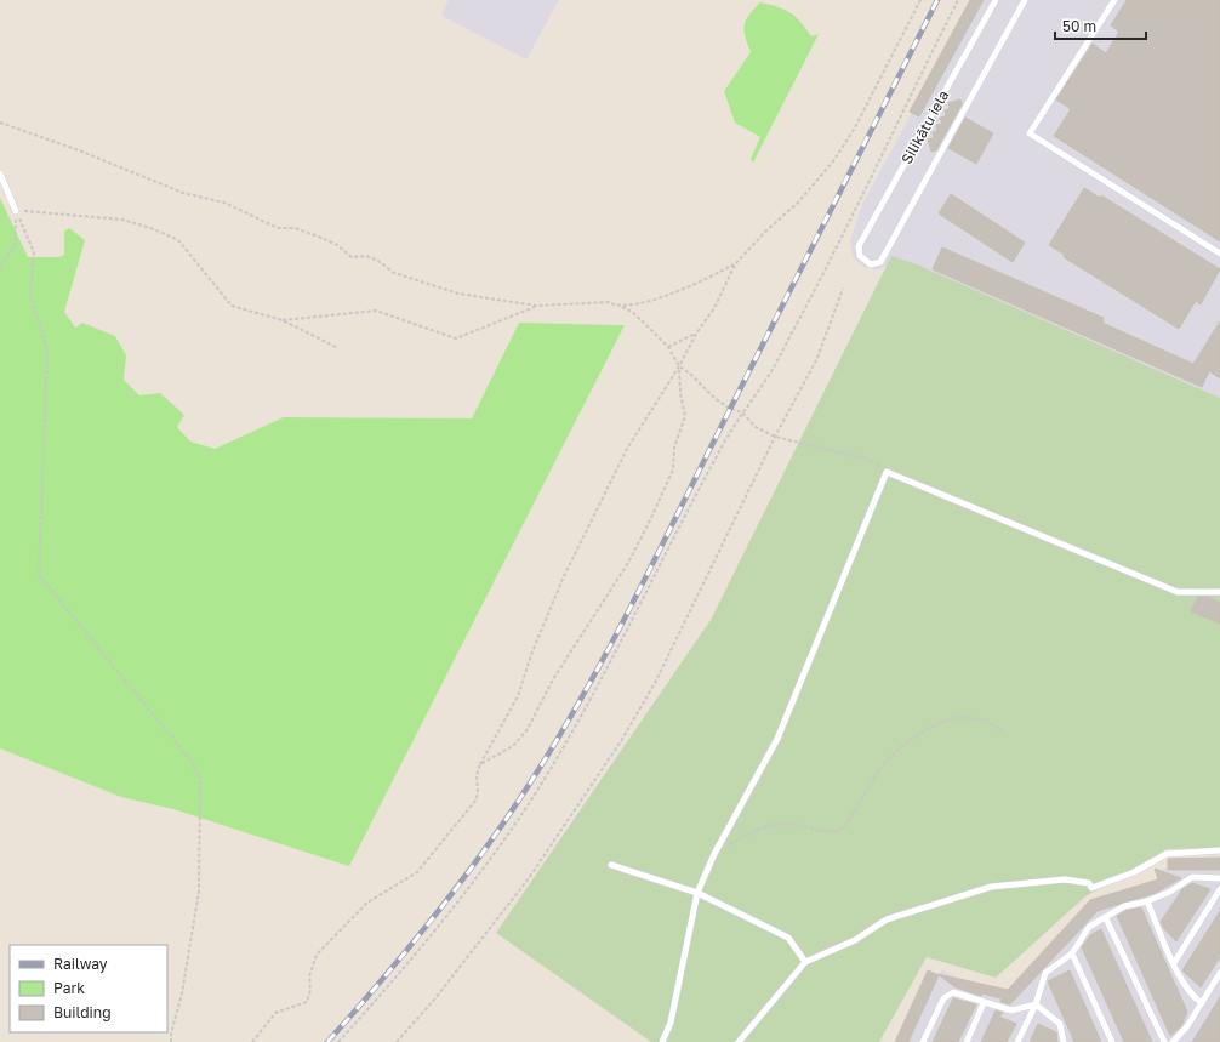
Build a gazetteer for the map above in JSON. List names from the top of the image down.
{
  "streets": {
    "lane": ["Silikātu iela"]
  },
  "legend": ["Railway", "Park", "Building"],
  "scale_bar": "50 m"
}
